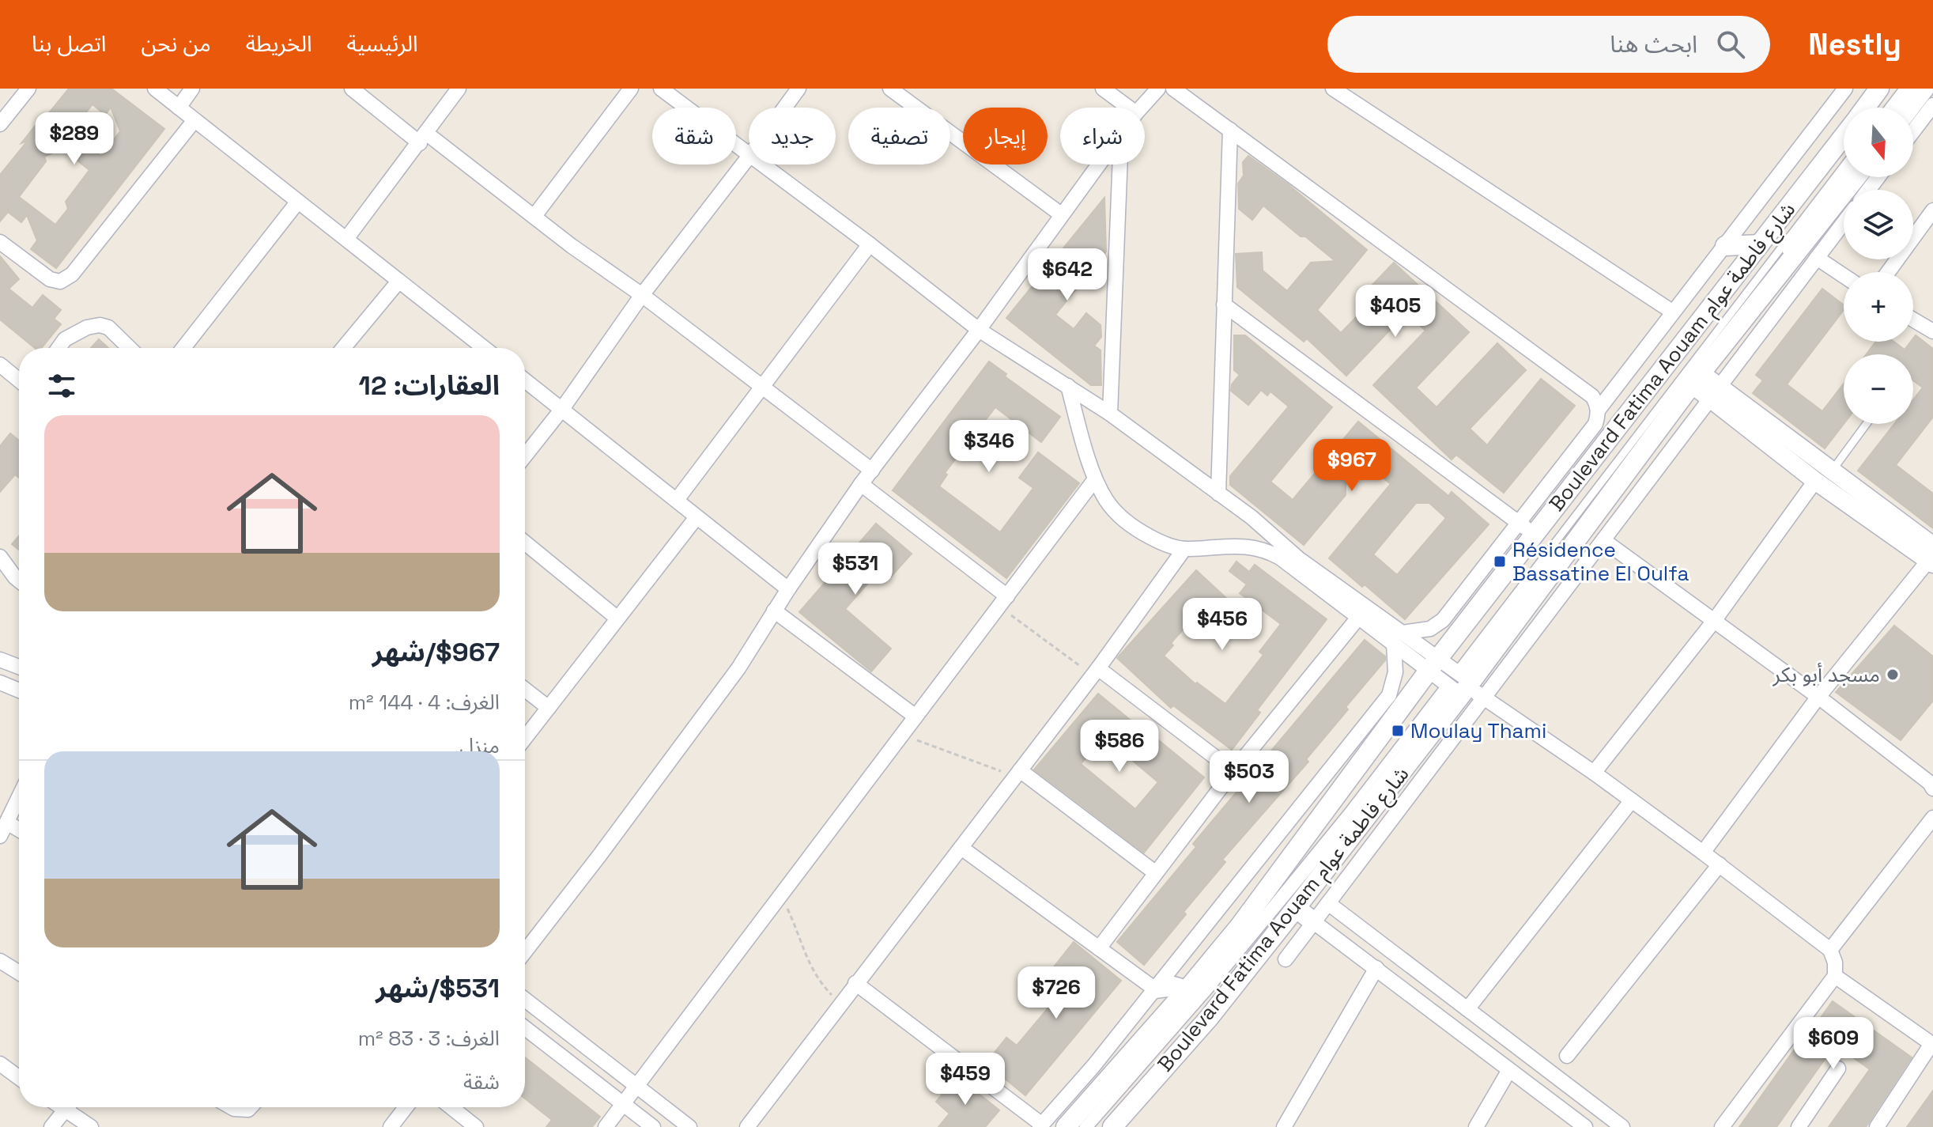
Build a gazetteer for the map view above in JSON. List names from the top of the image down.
{
  "streets": {
    "main road": ["Boulevard Fatima Aouam شارع فاطمة عوام"]
  },
  "places": {
    "transit": ["Résidence Bassatine El Oulfa", "Moulay Thami"],
    "other": ["مسجد أبو بكر"]
  },
  "north": "bottom",
  "page": {
    "header": "Nestly",
    "search": "ابحث هنا",
    "nav": [
      "الرئيسية",
      "الخريطة",
      "من نحن",
      "اتصل بنا"
    ],
    "map_buttons": ["+", "−"],
    "chip": [
      "شراء",
      "إيجار",
      "تصفية",
      "جديد",
      "شقة"
    ],
    "price": [
      "$289",
      "$642",
      "$405",
      "$346",
      "$967",
      "$531",
      "$456",
      "$586",
      "$503",
      "$726",
      "$609",
      "$459"
    ],
    "heading": "العقارات: 12",
    "list": [
      {
        "name": "$967/شهر",
        "note": "الغرف: 4 · 144 m² · منزل"
      },
      {
        "name": "$531/شهر",
        "note": "الغرف: 3 · 83 m² · شقة"
      }
    ]
  }
}
